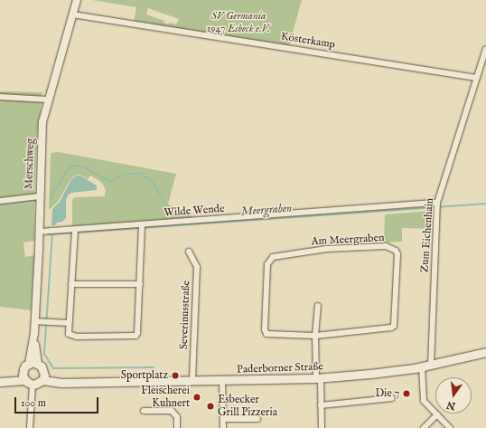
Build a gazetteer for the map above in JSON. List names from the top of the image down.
{
  "streets": {
    "main road": ["Paderborner Straße"],
    "street": [
      "Kösterkamp",
      "Merschweg",
      "Wilde Wende",
      "Zum Eichenhain",
      "Am Meergraben",
      "Severinusstraße"
    ]
  },
  "crossings": [
    ["Kösterkamp", "Merschweg"],
    ["Kösterkamp", "Zum Eichenhain"],
    ["Merschweg", "Wilde Wende"],
    ["Merschweg", "Paderborner Straße"],
    ["Wilde Wende", "Zum Eichenhain"],
    ["Zum Eichenhain", "Paderborner Straße"],
    ["Severinusstraße", "Paderborner Straße"]
  ],
  "water": ["Meergraben"],
  "parks": ["SV Germania 1947 Esbeck e.V."],
  "places": [
    "Sportplatz",
    "Die 7",
    "Fleischerei Kuhnert",
    "Esbecker Grill Pizzeria"
  ],
  "scale_bar": "100 m",
  "north": "bottom"
}
